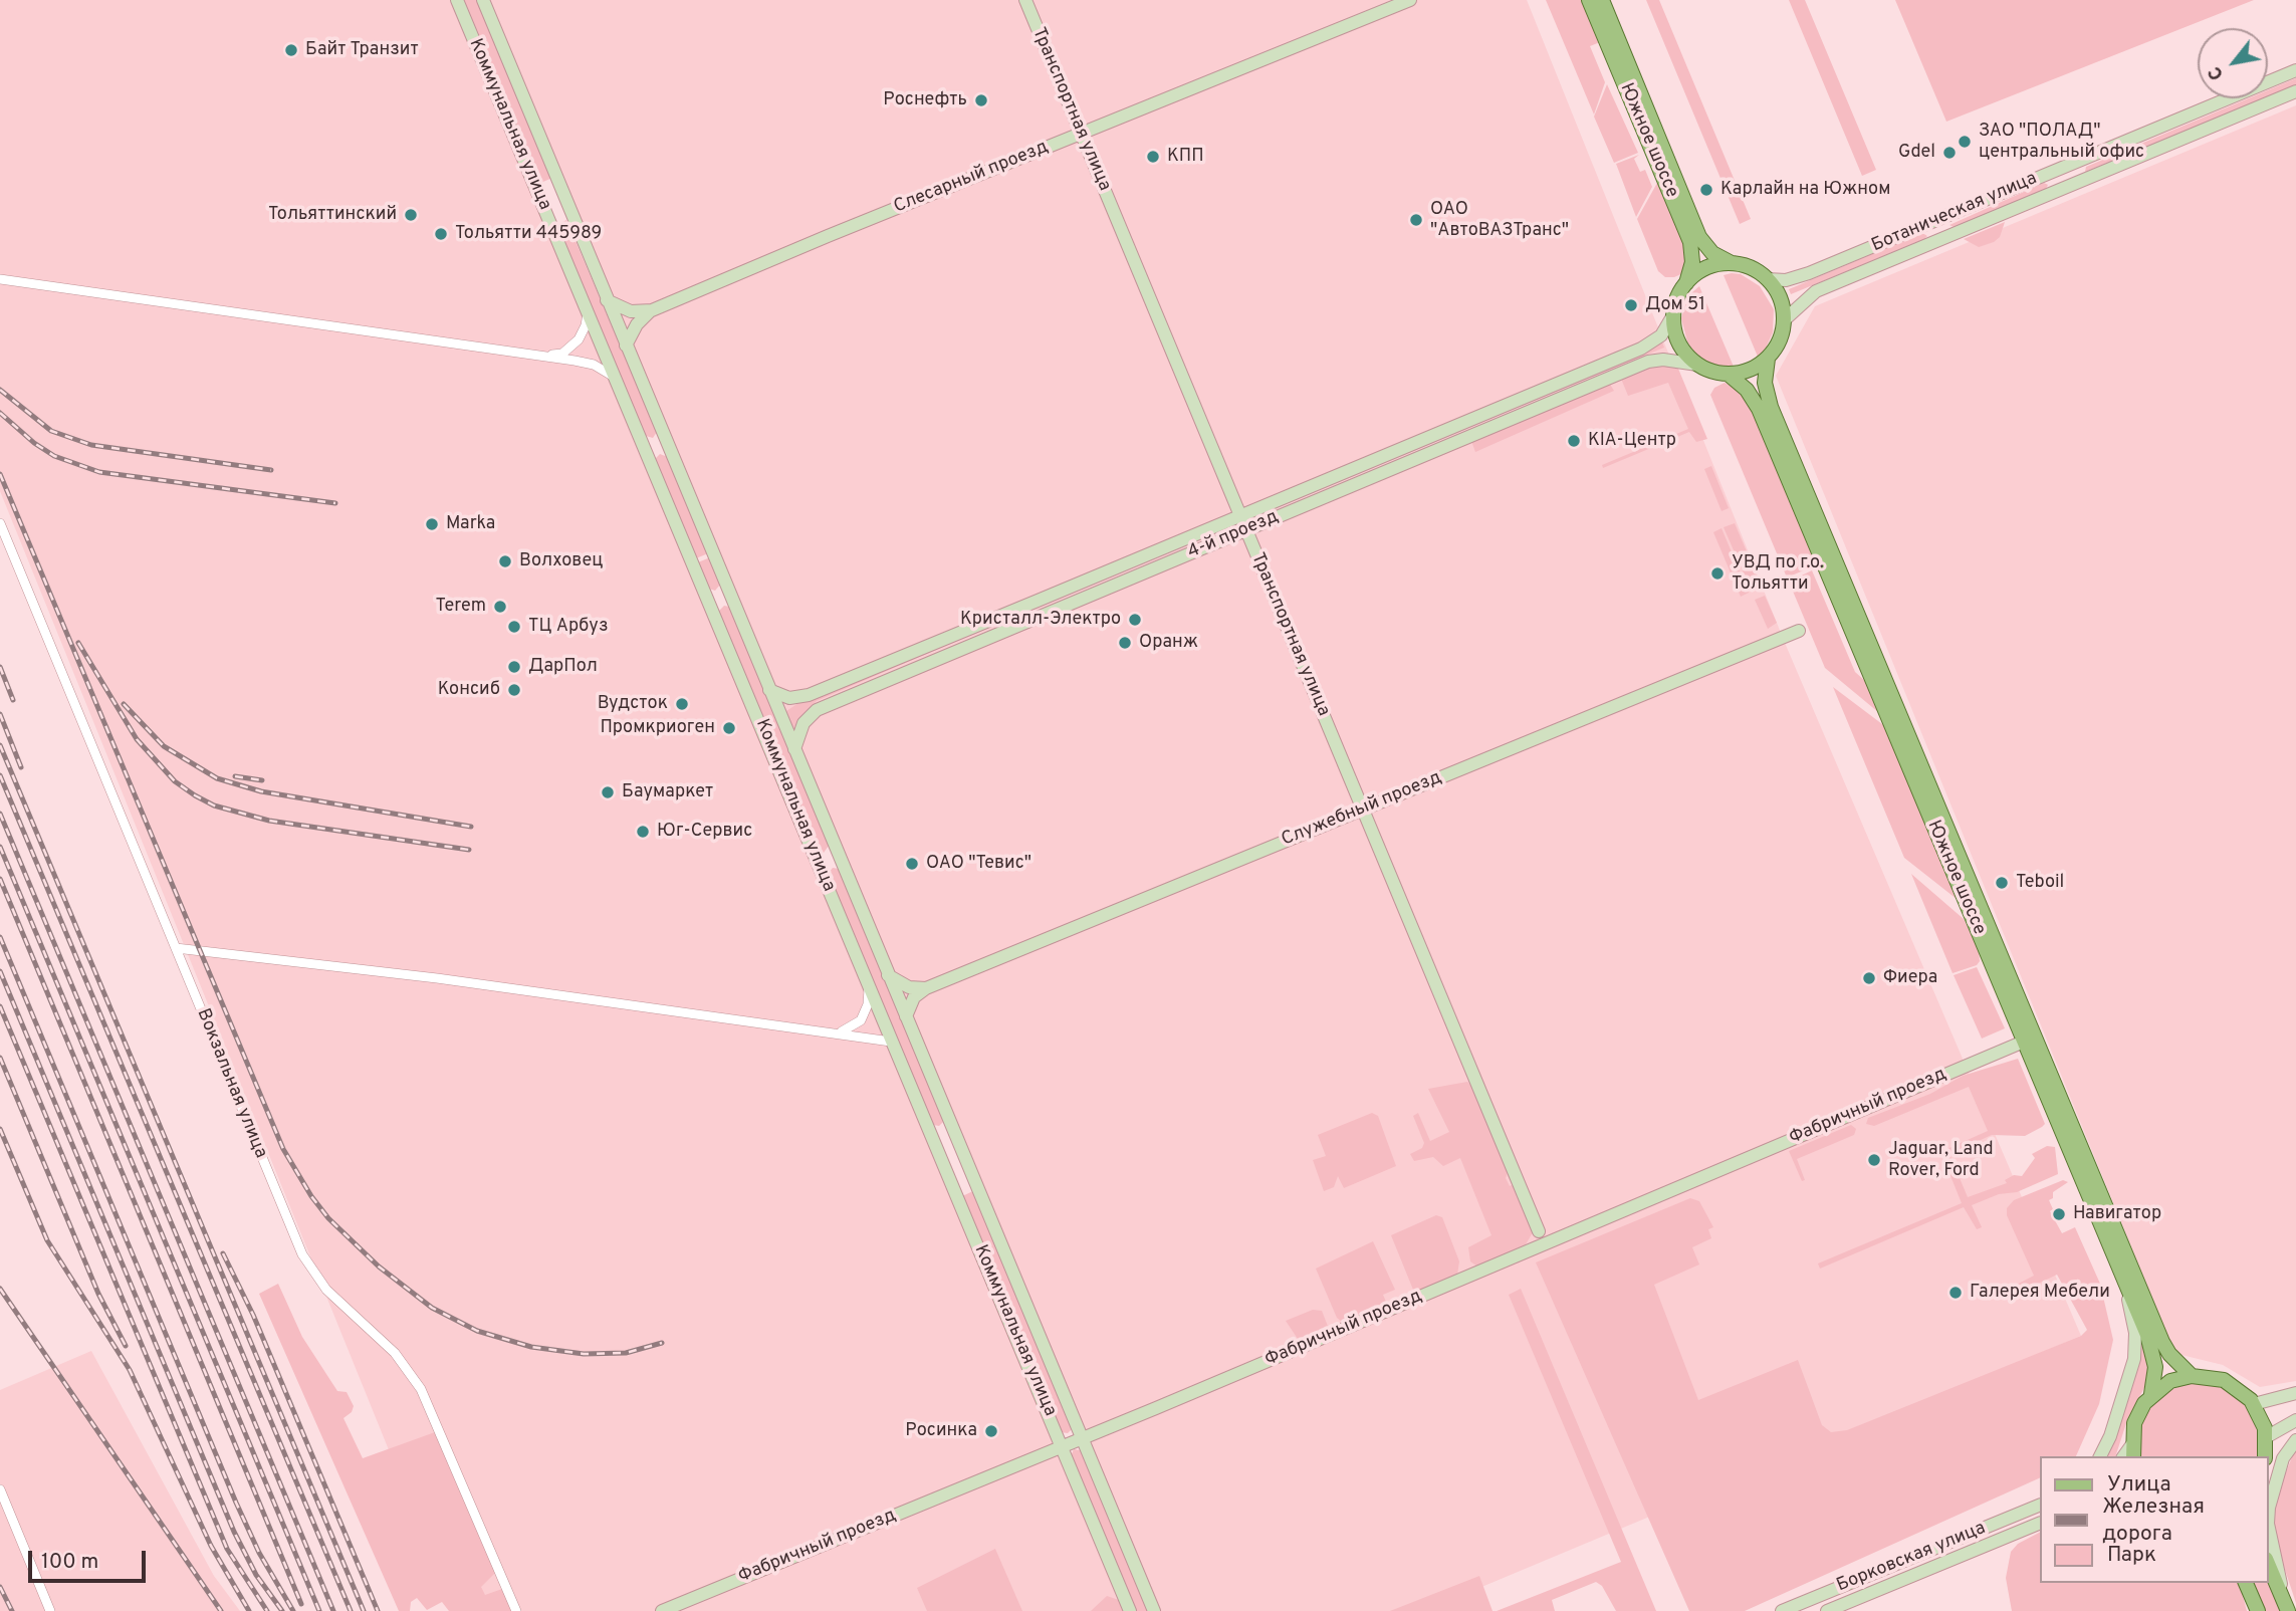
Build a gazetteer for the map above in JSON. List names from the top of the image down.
{
  "streets": {
    "main road": [
      "Транспортная улица",
      "Коммунальная улица",
      "Южное шоссе",
      "Слесарный проезд",
      "Ботаническая улица",
      "4-й проезд",
      "Служебный проезд",
      "Фабричный проезд",
      "Борковская улица"
    ],
    "street": ["Вокзальная улица"]
  },
  "crossings": [
    ["Транспортная улица", "Слесарный проезд"],
    ["Транспортная улица", "4-й проезд"],
    ["Транспортная улица", "Служебный проезд"],
    ["Коммунальная улица", "Слесарный проезд"],
    ["Коммунальная улица", "4-й проезд"],
    ["Коммунальная улица", "Фабричный проезд"],
    ["Южное шоссе", "Ботаническая улица"],
    ["Южное шоссе", "4-й проезд"],
    ["Южное шоссе", "Фабричный проезд"],
    ["Ботаническая улица", "4-й проезд"]
  ],
  "places": [
    "Байт Транзит",
    "Роснефть",
    "ЗАО \"ПОЛАД\" центральный офис",
    "Gdel",
    "КПП",
    "Карлайн на Южном",
    "Тольяттинский",
    "ОАО \"АвтоВАЗТранс\"",
    "Тольятти 445989",
    "Дом 51",
    "KIA-Центр",
    "Marka",
    "Волховец",
    "УВД по г.о. Тольятти",
    "Terem",
    "Кристалл-Электро",
    "ТЦ Арбуз",
    "Оранж",
    "ДарПол",
    "Консиб",
    "Вудсток",
    "Промкриоген",
    "Баумаркет",
    "Юг-Сервис",
    "ОАО \"Тевис\"",
    "Teboil",
    "Фиера",
    "Jaguar, Land Rover, Ford",
    "Навигатор",
    "Галерея Мебели",
    "Росинка"
  ],
  "legend": ["Улица", "Железная дорога", "Парк"],
  "scale_bar": "100 m",
  "north": "bottom left"
}
